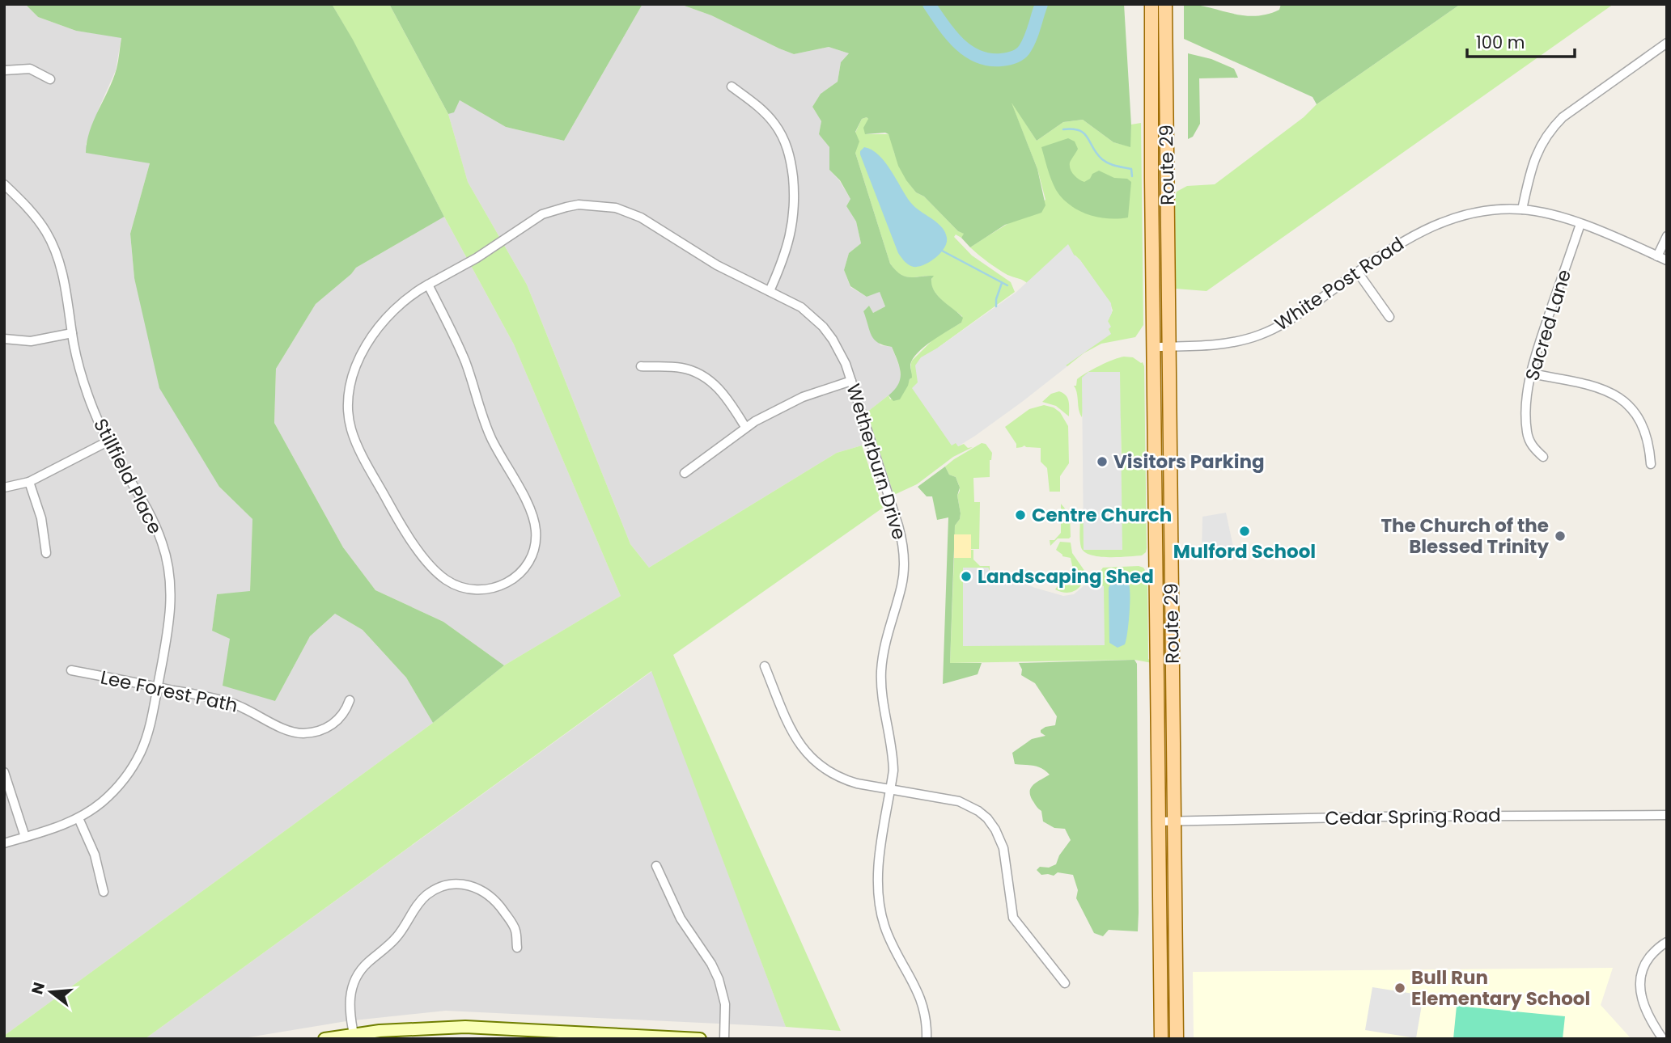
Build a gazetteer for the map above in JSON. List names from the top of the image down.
{
  "streets": {
    "main road": ["Route 29"],
    "street": [
      "White Post Road",
      "Sacred Lane",
      "Wetherburn Drive",
      "Stillfield Place",
      "Lee Forest Path",
      "Cedar Spring Road"
    ]
  },
  "crossings": [
    ["Route 29", "White Post Road"],
    ["Route 29", "Cedar Spring Road"],
    ["White Post Road", "Sacred Lane"],
    ["Stillfield Place", "Lee Forest Path"]
  ],
  "places": [
    "Visitors Parking",
    "Centre Church",
    "Mulford School",
    "The Church of the Blessed Trinity",
    "Landscaping Shed",
    "Bull Run Elementary School"
  ],
  "scale_bar": "100 m",
  "north": "left"
}
